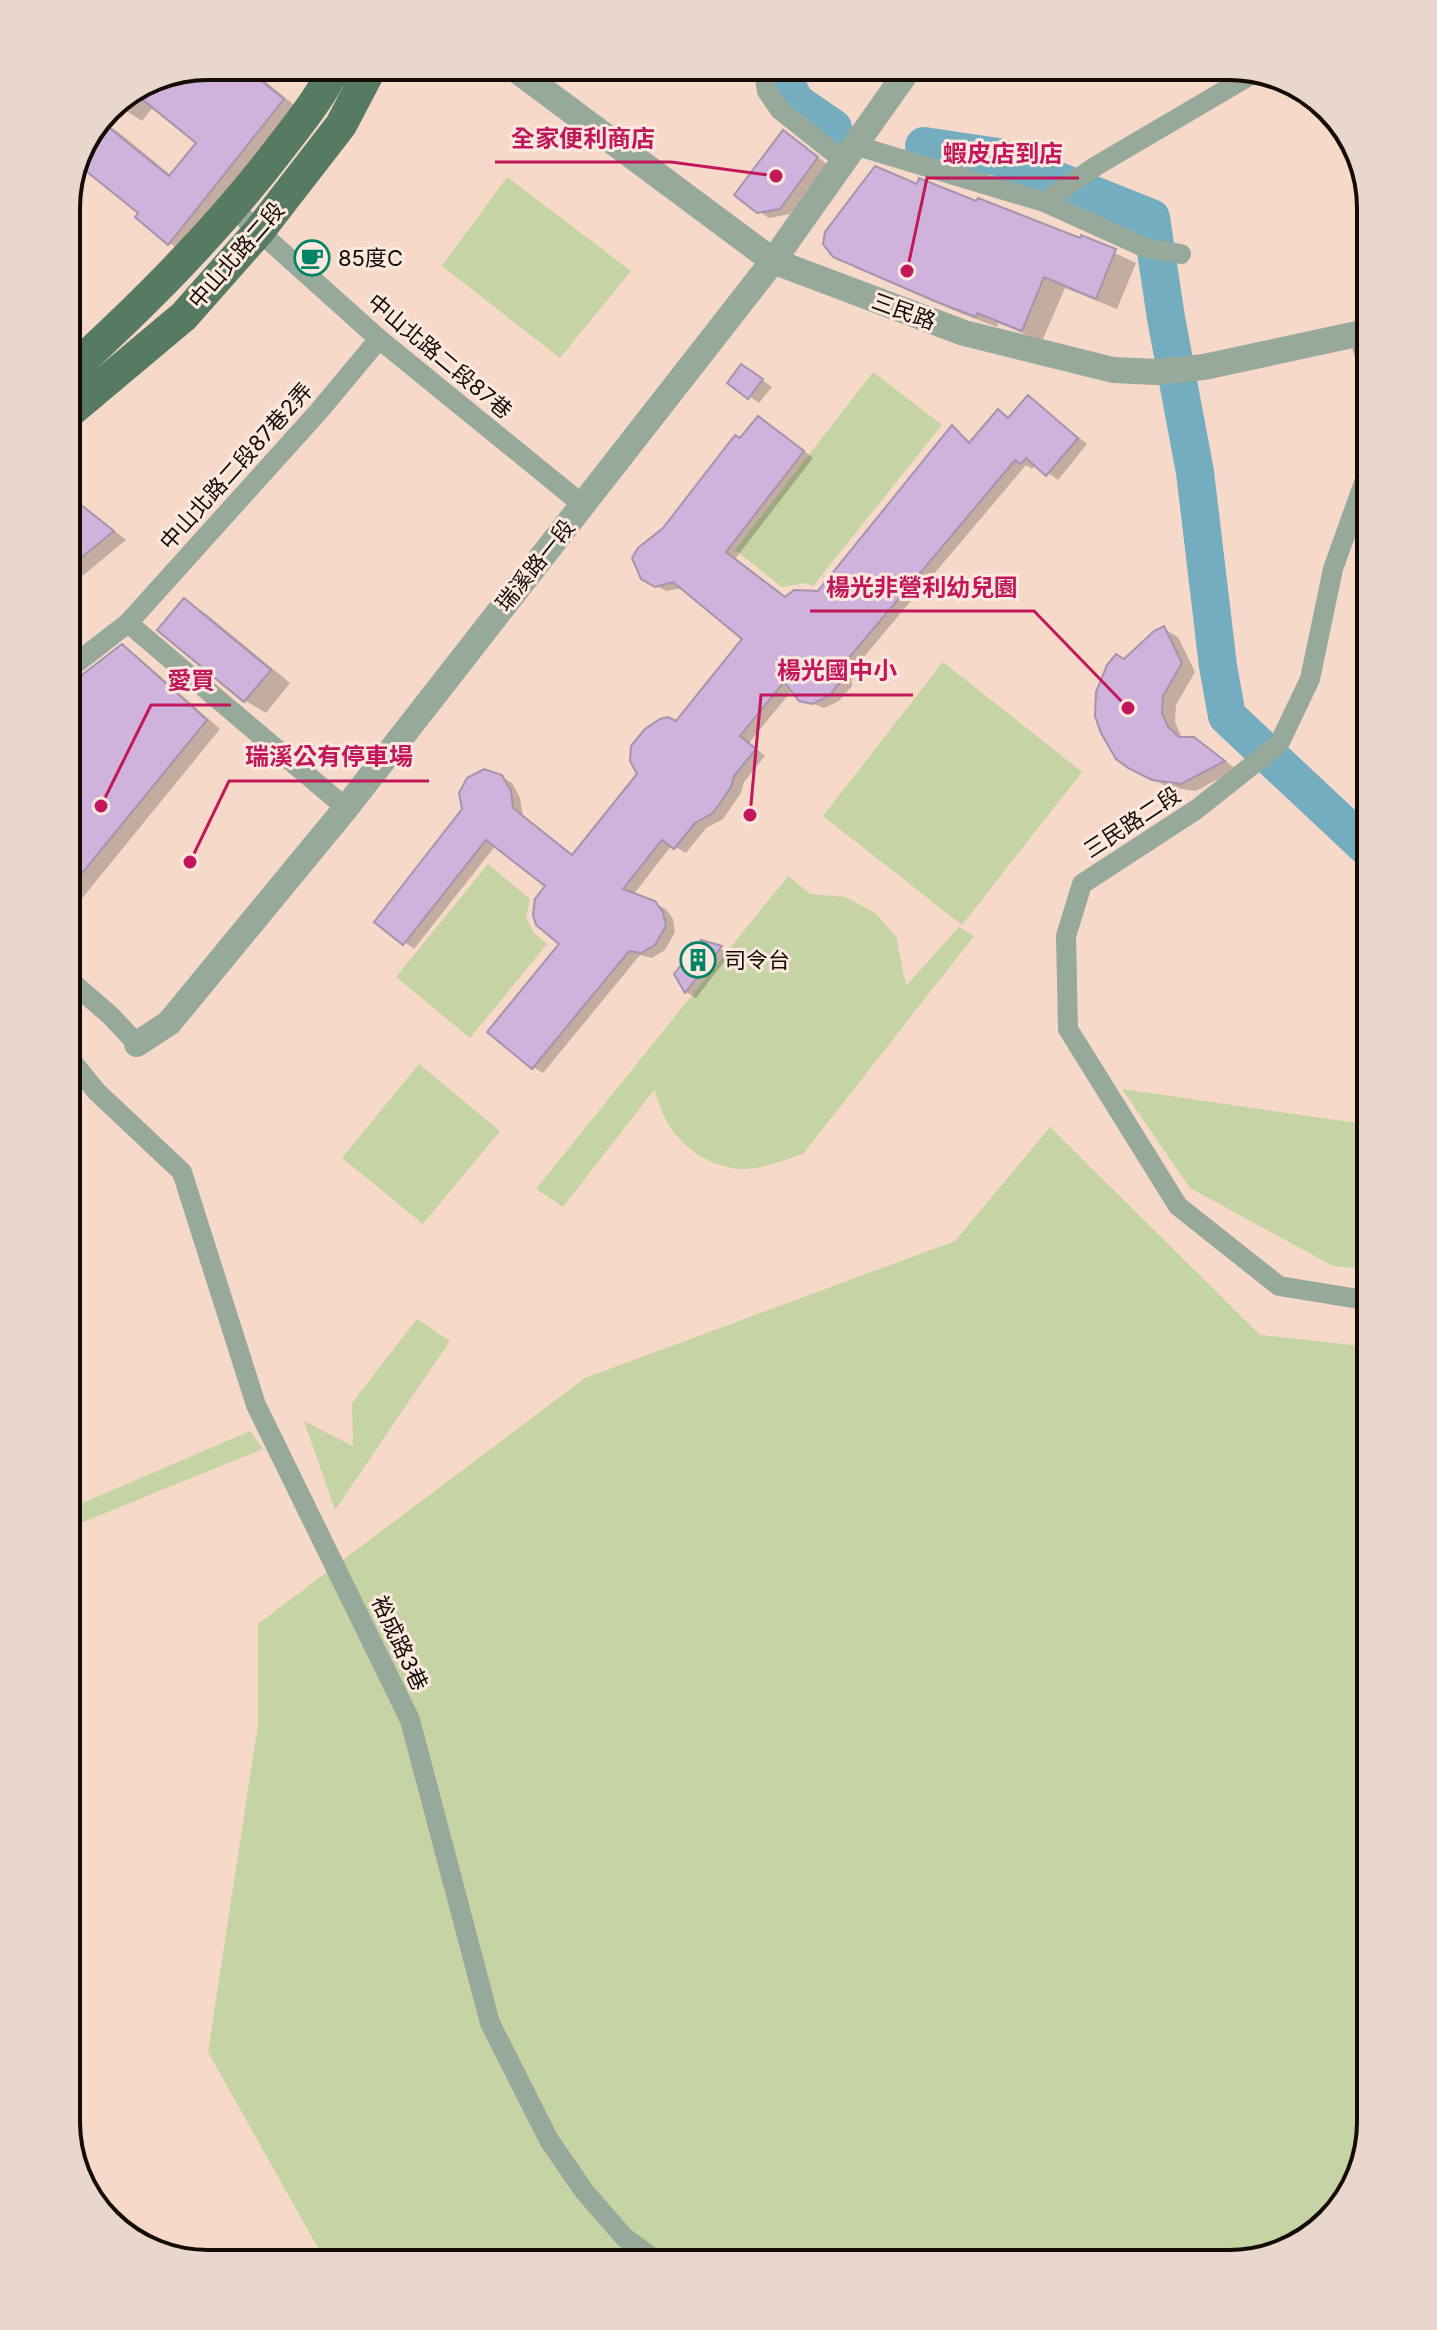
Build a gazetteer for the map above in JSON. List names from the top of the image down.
{
  "streets": {
    "main road": ["中山北路二段"],
    "street": [
      "三民路",
      "中山北路二段87巷",
      "中山北路二段87巷2弄",
      "瑞溪路一段",
      "三民路二段",
      "裕成路3巷"
    ]
  },
  "crossings": [
    ["中山北路二段", "中山北路二段87巷"],
    ["三民路", "瑞溪路一段"],
    ["中山北路二段87巷", "中山北路二段87巷2弄"],
    ["中山北路二段87巷", "瑞溪路一段"]
  ],
  "places": {
    "other": [
      "全家便利商店",
      "蝦皮店到店",
      "楊光非營利幼兒園",
      "愛買",
      "楊光國中小",
      "瑞溪公有停車場"
    ],
    "cafe": ["85度C"],
    "building": ["司令台"]
  }
}
